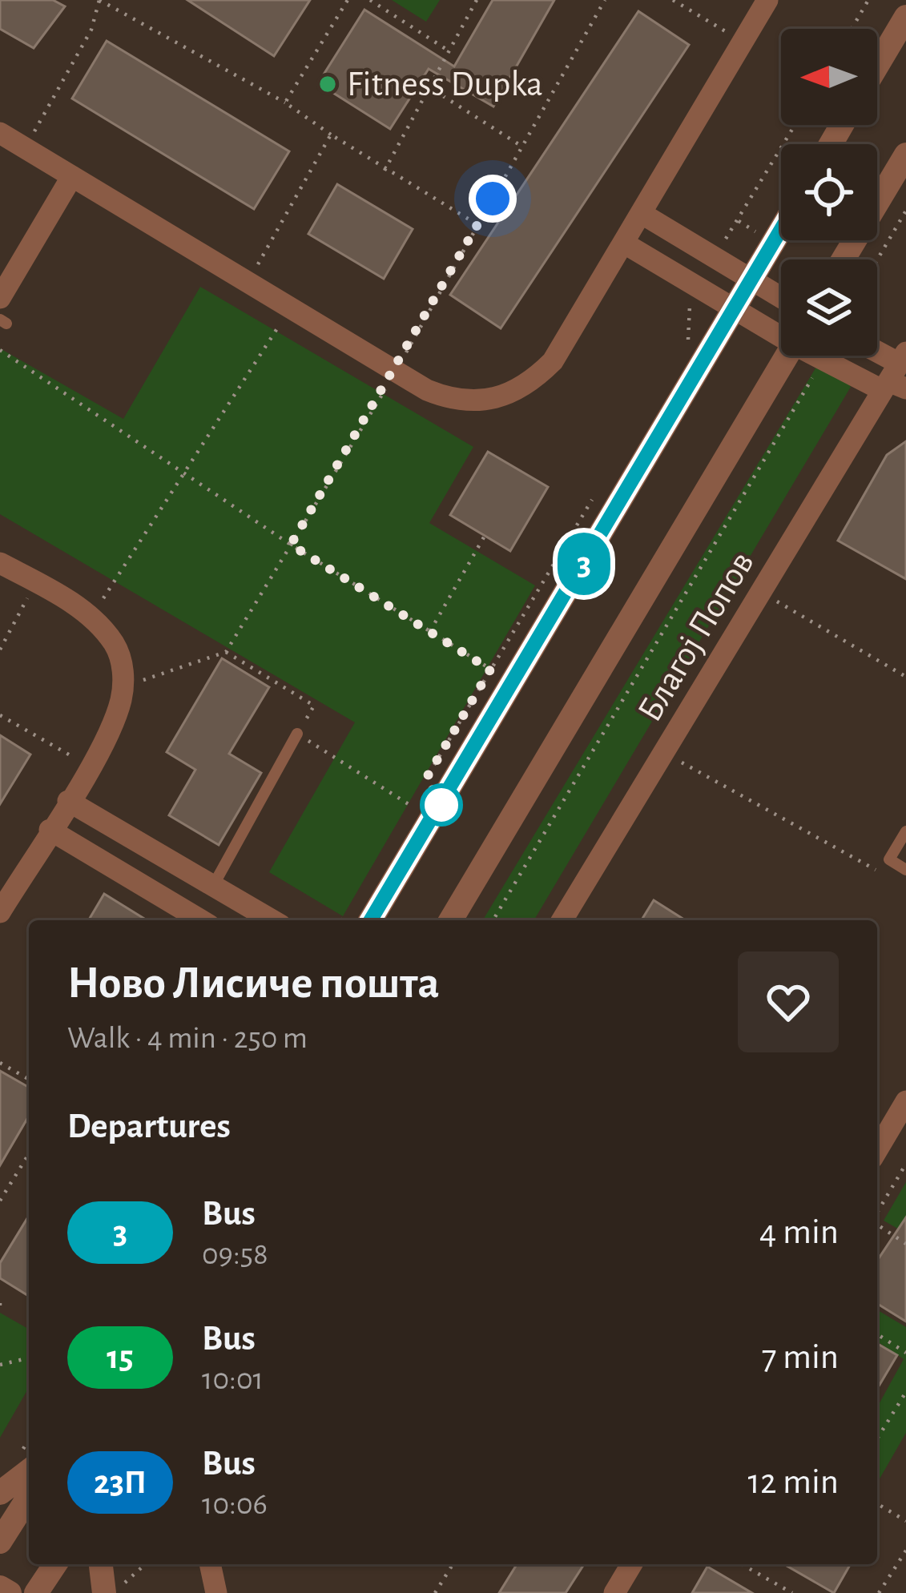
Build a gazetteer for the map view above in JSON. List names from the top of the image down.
{
  "streets": {
    "street": ["Благој Попов"]
  },
  "places": ["Fitness Dupka"],
  "lines": ["bus line 3"],
  "north": "left",
  "page": {
    "on_map": "3",
    "heading": [
      ["Ново Лисиче пошта", "Walk · 4 min · 250 m"],
      "Departures"
    ],
    "list": [
      {
        "mark": "3",
        "name": "Bus",
        "note": "09:58",
        "value": "4 min"
      },
      {
        "mark": "15",
        "name": "Bus",
        "note": "10:01",
        "value": "7 min"
      },
      {
        "mark": "23П",
        "name": "Bus",
        "note": "10:06",
        "value": "12 min"
      }
    ]
  }
}
